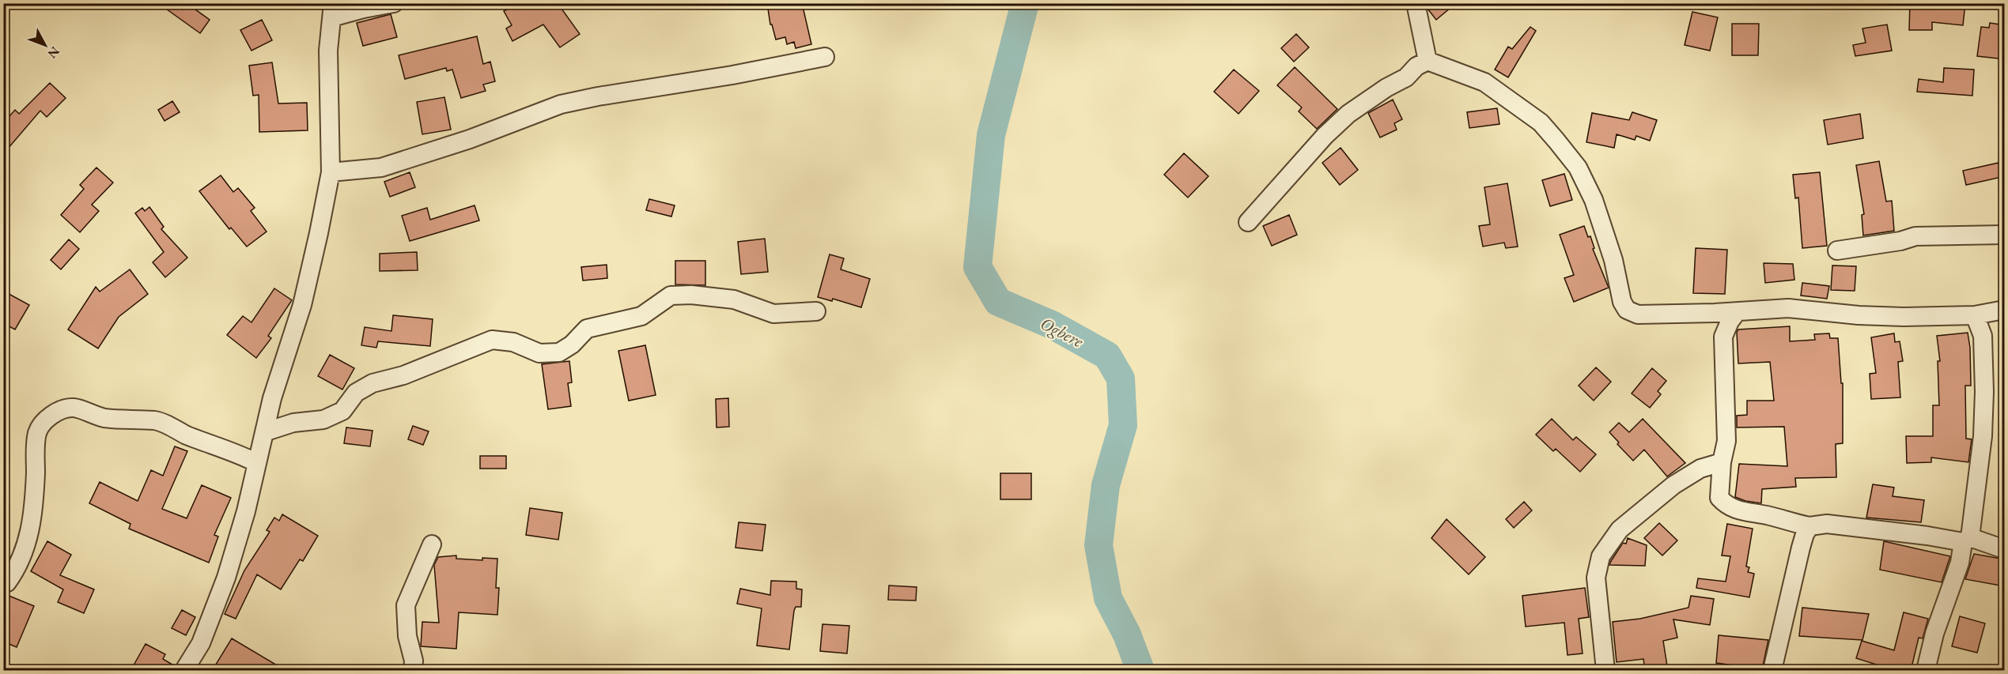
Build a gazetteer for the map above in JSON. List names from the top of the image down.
{
  "water": ["Ogbere"],
  "north": "bottom right"
}
